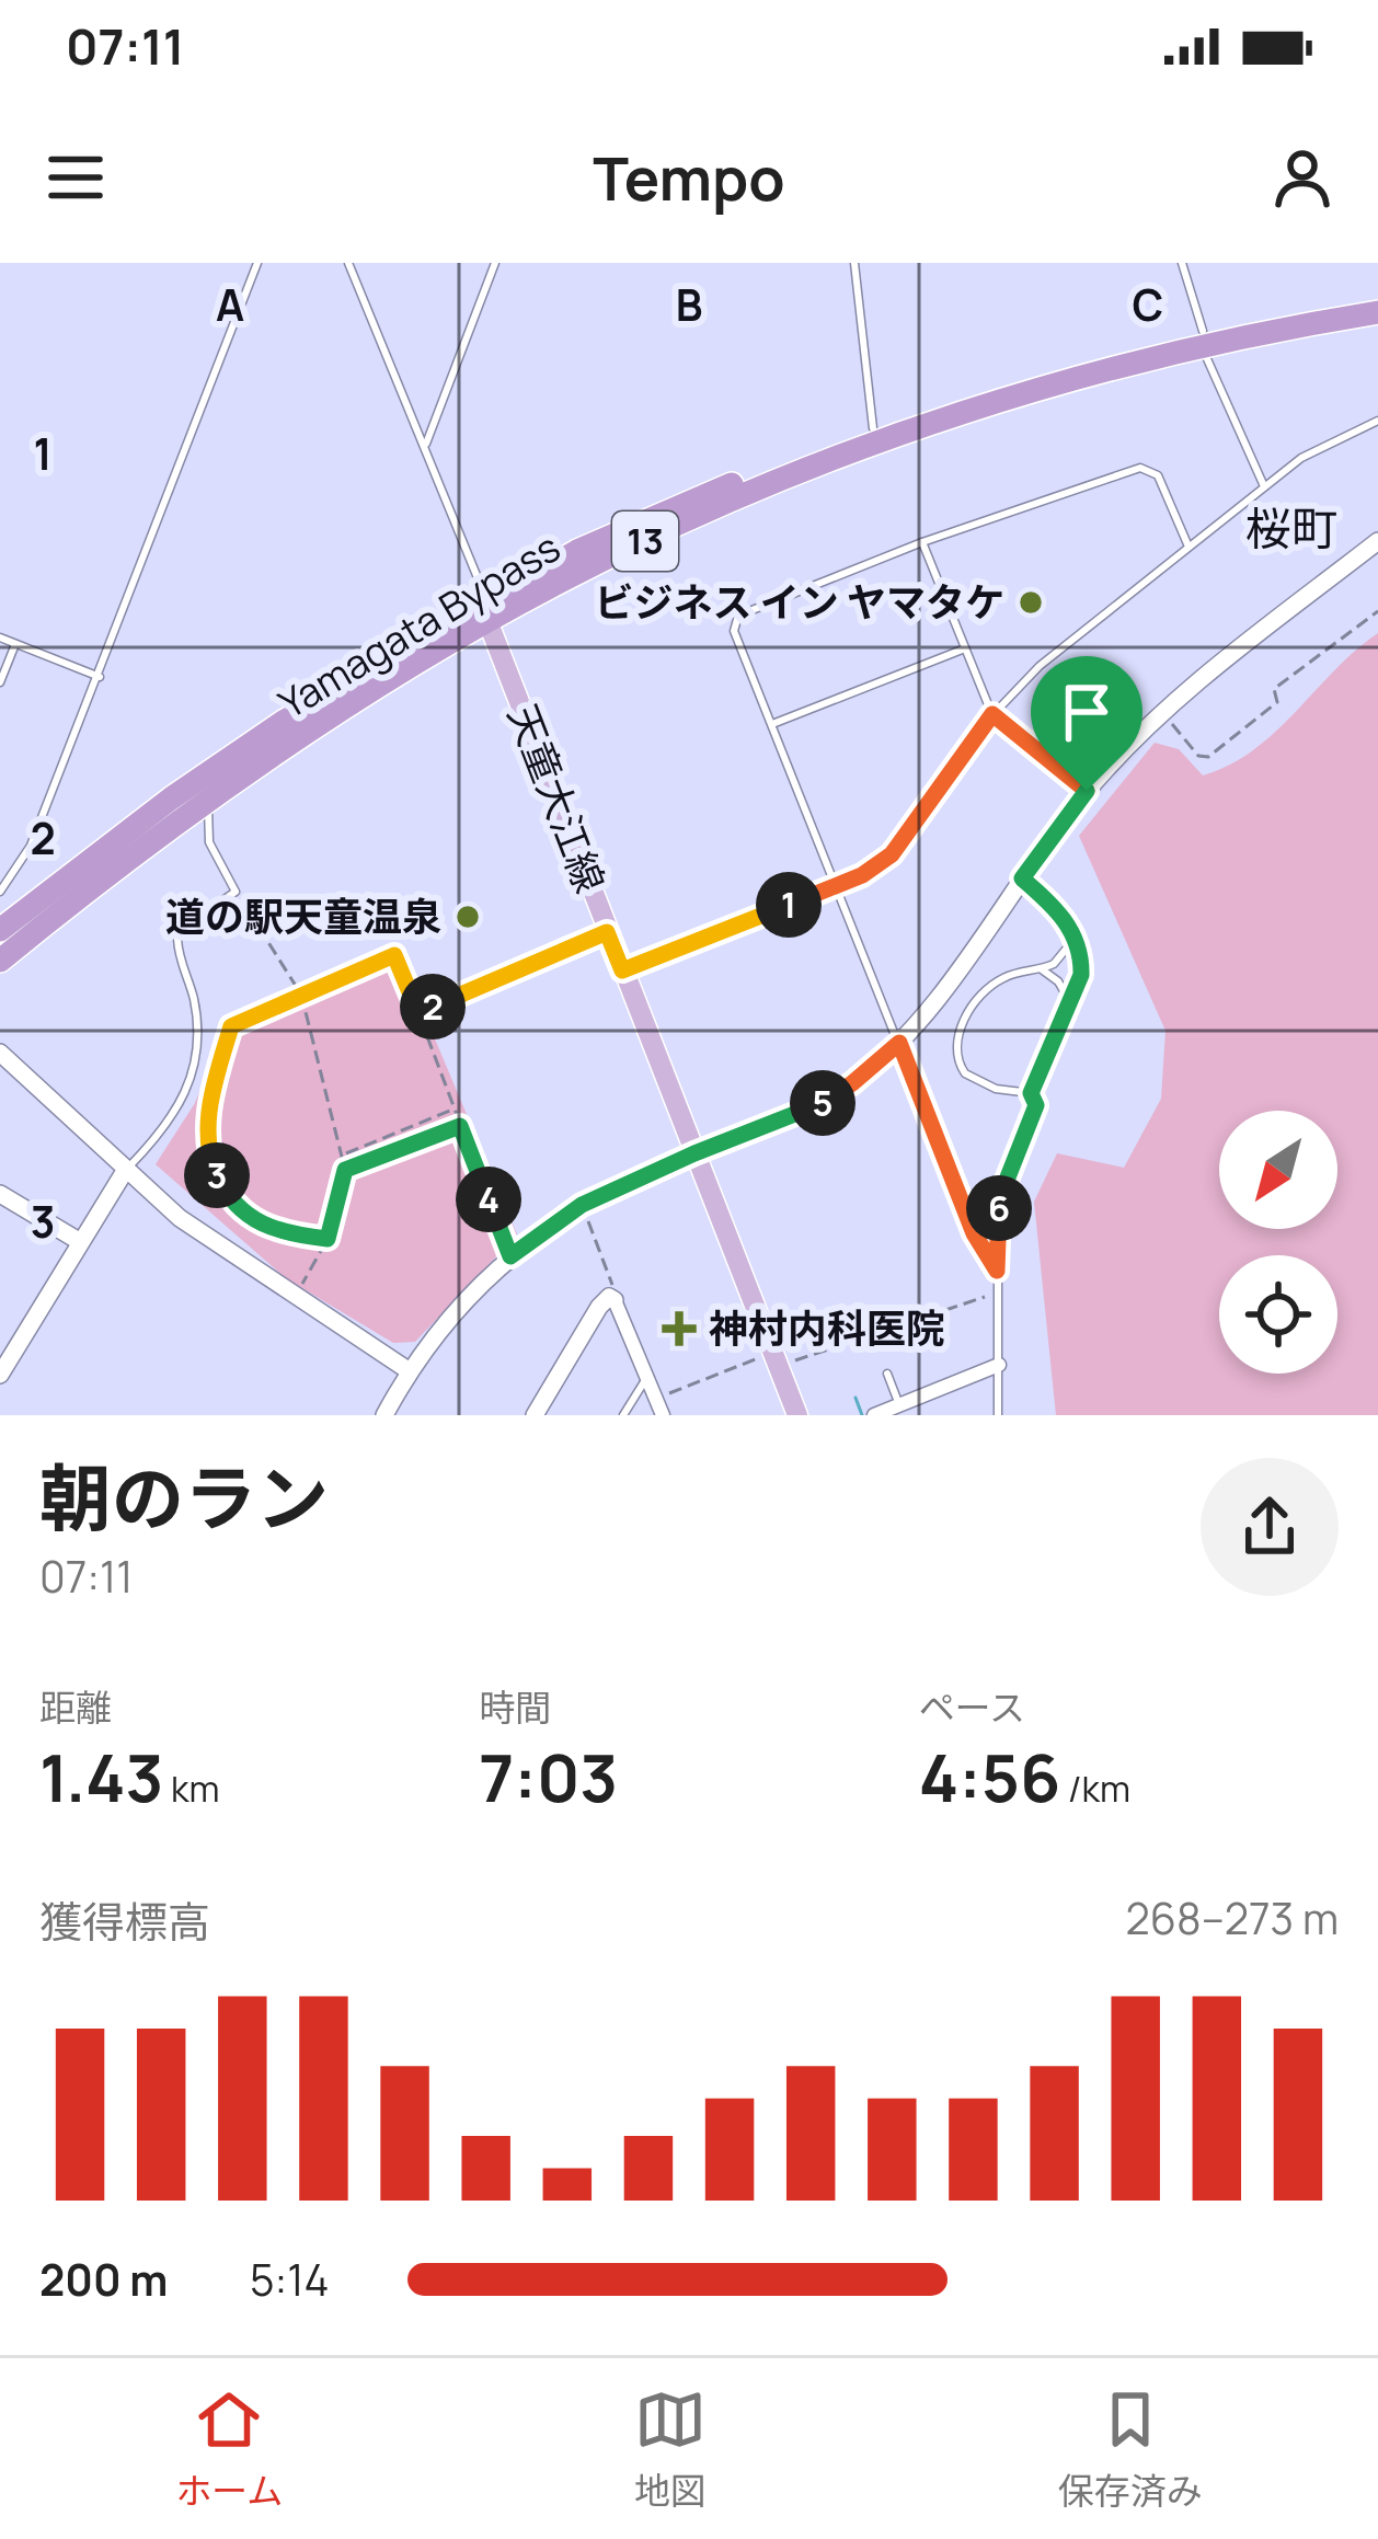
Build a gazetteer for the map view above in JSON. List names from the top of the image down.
{
  "streets": {
    "highway": ["13", "Yamagata Bypass"],
    "main road": ["天童大江線"]
  },
  "crossings": [
    ["Yamagata Bypass", "天童大江線"]
  ],
  "districts": ["桜町"],
  "places": {
    "other": ["ビジネス イン ヤマタケ", "道の駅天童温泉"],
    "health": ["神村内科医院"]
  },
  "north": "bottom left",
  "page": {
    "status": "07:11",
    "header": "Tempo",
    "pins": [
      "1",
      "2",
      "5",
      "3",
      "4",
      "6"
    ],
    "heading": ["朝のラン", "07:11"],
    "stats": [
      ["距離", "1.43 km"],
      ["時間", "7:03"],
      ["ペース", "4:56 /km"]
    ],
    "chart": ["獲得標高", "268–273 m"],
    "list": [
      {
        "name": "200 m",
        "note": "5:14"
      }
    ],
    "tabs": ["ホーム", "地図", "保存済み"]
  },
  "grid": {
    "columns": ["A", "B", "C"],
    "rows": ["1", "2", "3"]
  }
}
